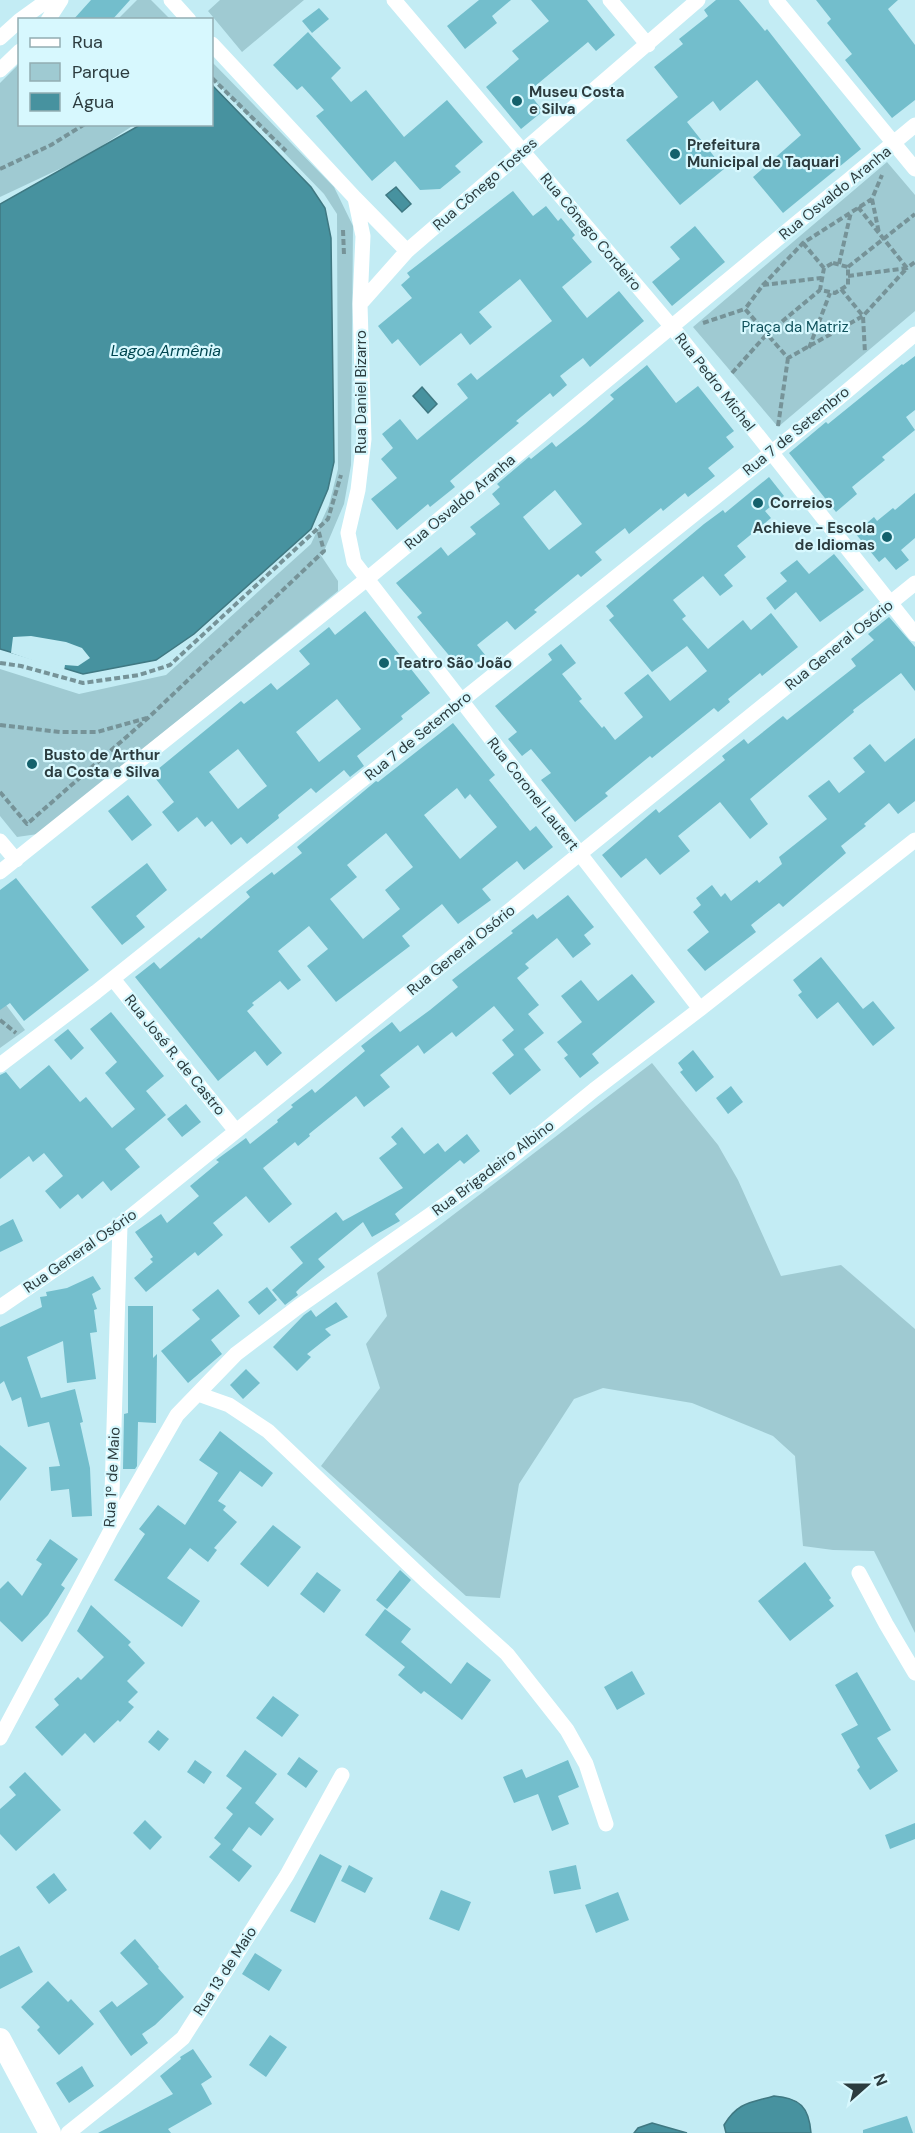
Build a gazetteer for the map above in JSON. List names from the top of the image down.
{
  "streets": {
    "street": [
      "Rua Cônego Tostes",
      "Rua Osvaldo Aranha",
      "Rua Cônego Cordeiro",
      "Rua Pedro Michel",
      "Rua Daniel Bizarro",
      "Rua 7 de Setembro",
      "Rua General Osório",
      "Rua Coronel Lautert",
      "Rua José R. de Castro",
      "Rua Brigadeiro Albino",
      "Rua 1º de Maio",
      "Rua 13 de Maio"
    ]
  },
  "crossings": [
    ["Rua Cônego Tostes", "Rua Cônego Cordeiro"],
    ["Rua Cônego Tostes", "Rua Daniel Bizarro"],
    ["Rua Osvaldo Aranha", "Rua Cônego Cordeiro"],
    ["Rua Osvaldo Aranha", "Rua Pedro Michel"],
    ["Rua Osvaldo Aranha", "Rua Daniel Bizarro"],
    ["Rua Osvaldo Aranha", "Rua Coronel Lautert"],
    ["Rua Cônego Cordeiro", "Rua Pedro Michel"],
    ["Rua Pedro Michel", "Rua 7 de Setembro"],
    ["Rua Pedro Michel", "Rua General Osório"],
    ["Rua Daniel Bizarro", "Rua Coronel Lautert"],
    ["Rua 7 de Setembro", "Rua Coronel Lautert"],
    ["Rua 7 de Setembro", "Rua José R. de Castro"],
    ["Rua General Osório", "Rua Coronel Lautert"],
    ["Rua General Osório", "Rua José R. de Castro"],
    ["Rua General Osório", "Rua 1º de Maio"],
    ["Rua Coronel Lautert", "Rua Brigadeiro Albino"],
    ["Rua Brigadeiro Albino", "Rua 1º de Maio"]
  ],
  "water": ["Lagoa Armênia"],
  "parks": ["Praça da Matriz"],
  "places": [
    "Museu Costa e Silva",
    "Prefeitura Municipal de Taquari",
    "Correios",
    "Achieve - Escola de Idiomas",
    "Teatro São João",
    "Busto de Arthur da Costa e Silva"
  ],
  "legend": ["Rua", "Parque", "Água"],
  "north": "right"
}
